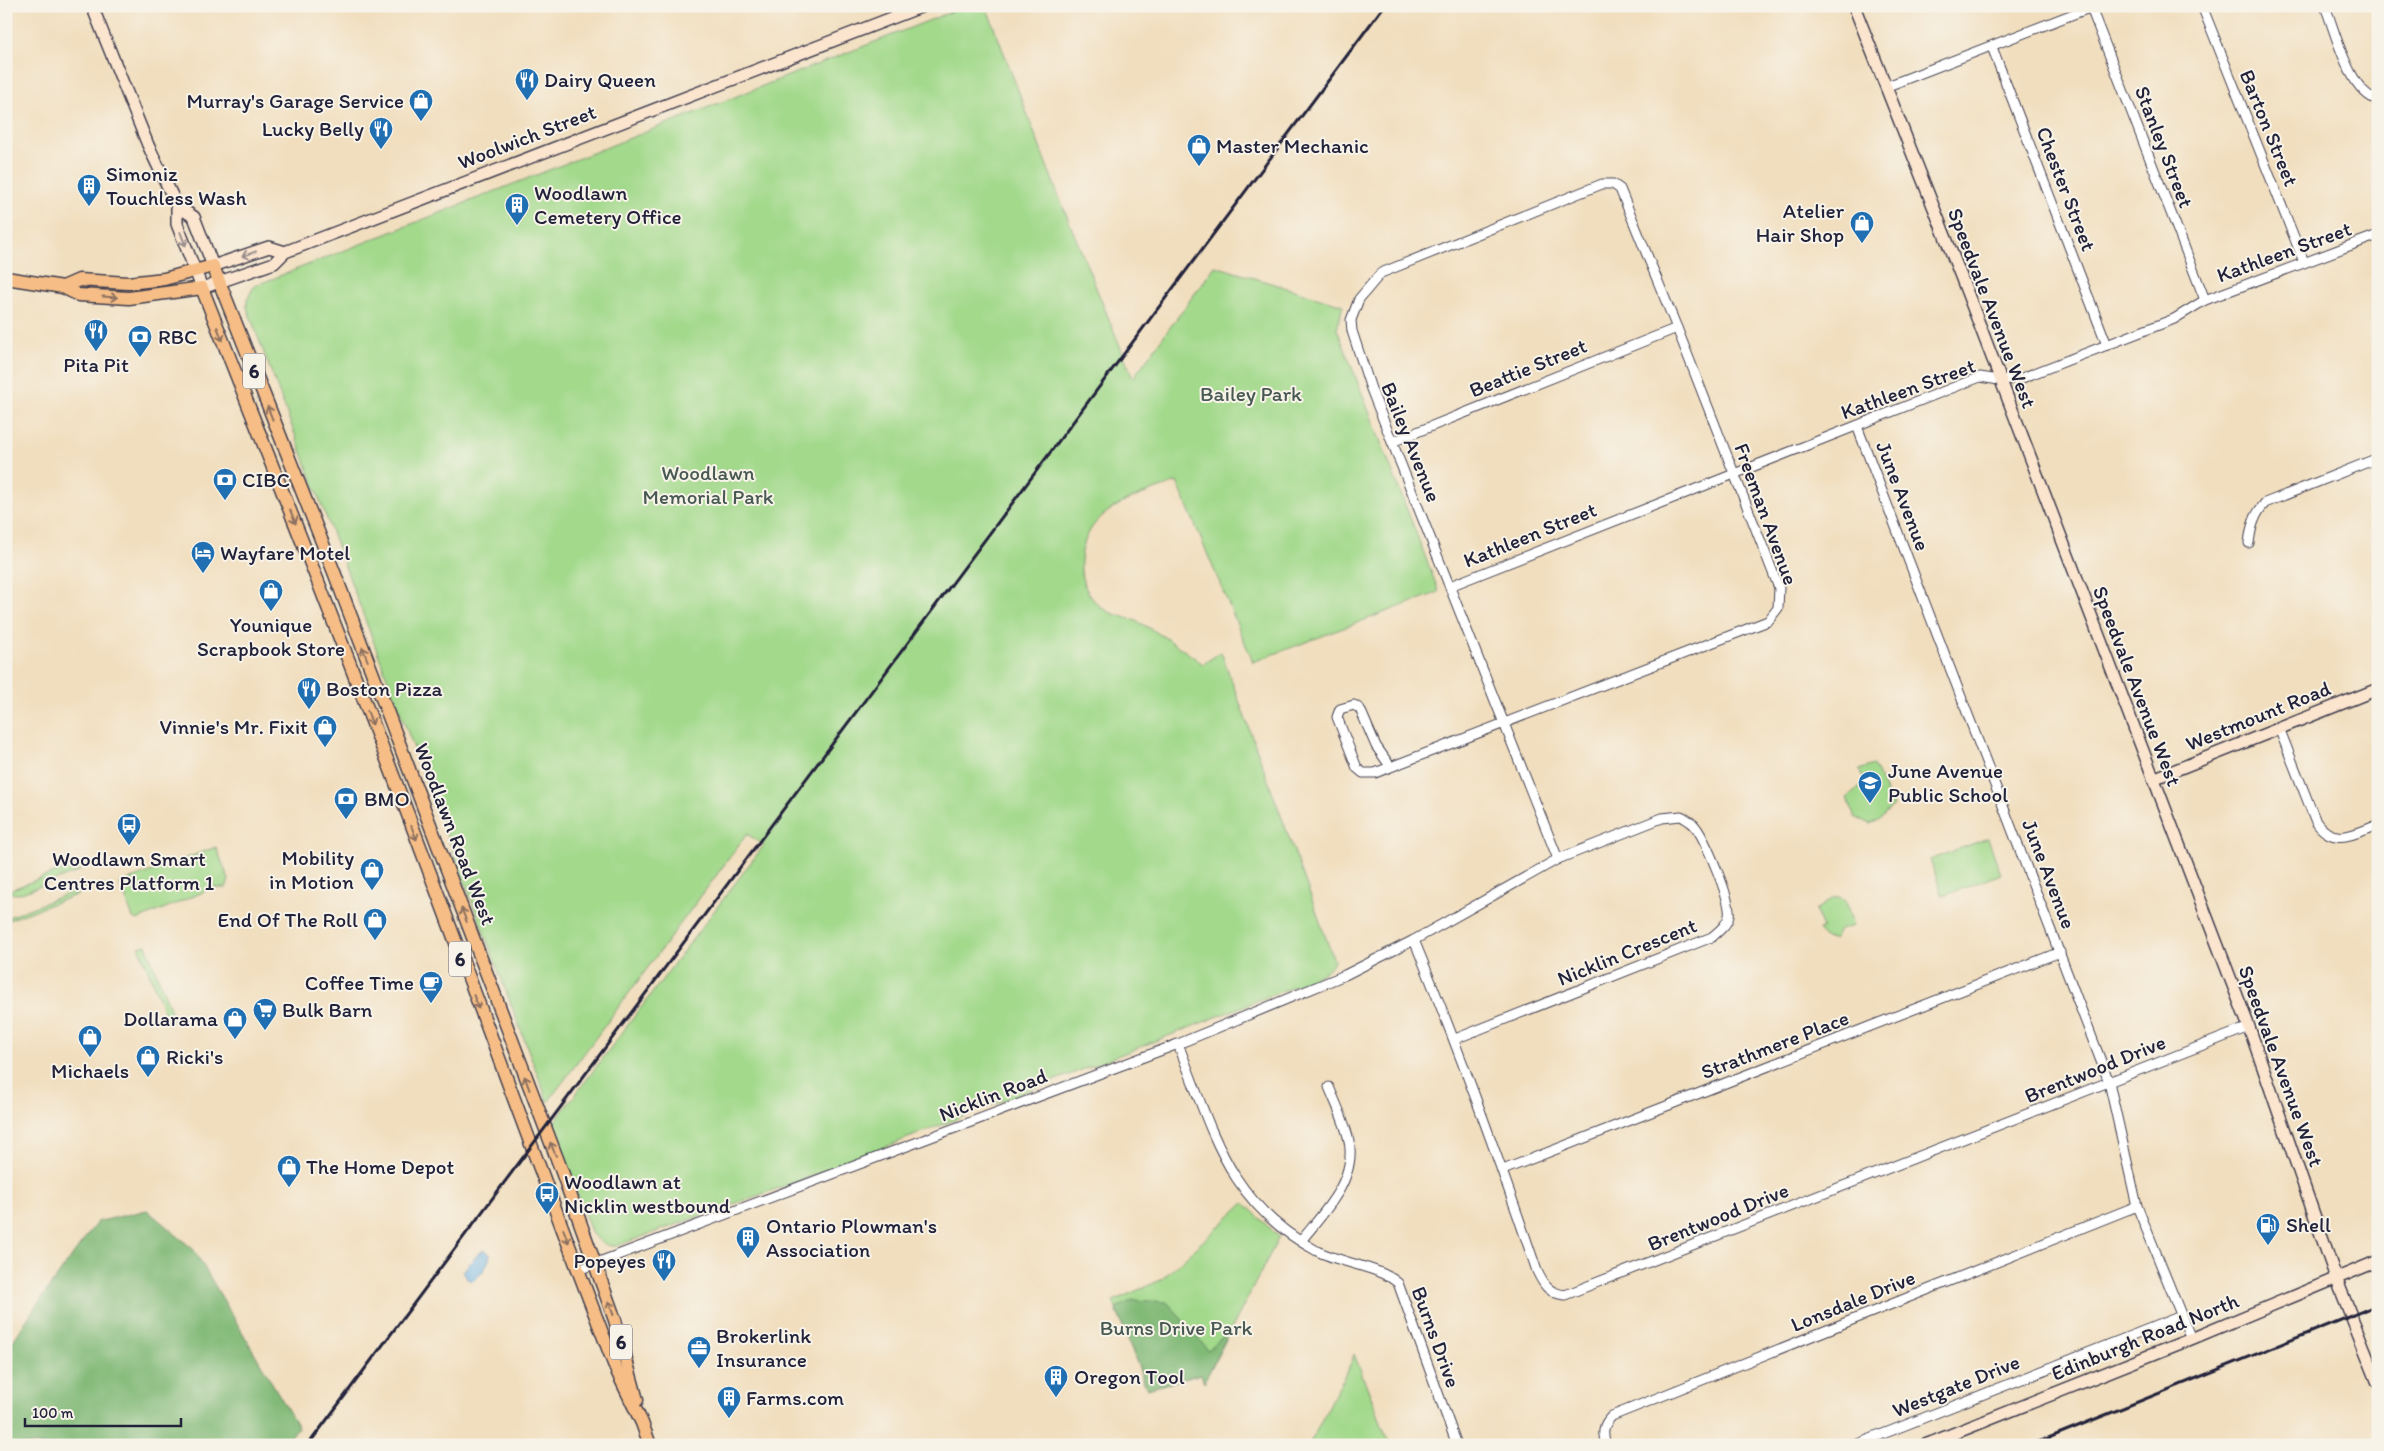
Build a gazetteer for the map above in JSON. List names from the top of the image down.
{
  "streets": {
    "main road": [
      "Woolwich Street",
      "Speedvale Avenue West",
      "6",
      "Westmount Road",
      "Woodlawn Road West",
      "Edinburgh Road North"
    ],
    "street": [
      "Barton Street",
      "Stanley Street",
      "Chester Street",
      "Kathleen Street",
      "Beattie Street",
      "Bailey Avenue",
      "June Avenue",
      "Freeman Avenue",
      "Nicklin Crescent",
      "Strathmere Place",
      "Brentwood Drive",
      "Nicklin Road",
      "Lonsdale Drive",
      "Burns Drive",
      "Westgate Drive"
    ]
  },
  "crossings": [
    ["Barton Street", "Kathleen Street"],
    ["Woolwich Street", "Woodlawn Road West"],
    ["Stanley Street", "Kathleen Street"],
    ["Chester Street", "Kathleen Street"],
    ["Kathleen Street", "Speedvale Avenue West"],
    ["Kathleen Street", "Bailey Avenue"],
    ["Kathleen Street", "June Avenue"],
    ["Kathleen Street", "Freeman Avenue"],
    ["Speedvale Avenue West", "Westmount Road"],
    ["Speedvale Avenue West", "Brentwood Drive"],
    ["Speedvale Avenue West", "Edinburgh Road North"],
    ["Beattie Street", "Bailey Avenue"],
    ["Beattie Street", "Freeman Avenue"],
    ["Bailey Avenue", "Freeman Avenue"],
    ["Bailey Avenue", "Nicklin Crescent"],
    ["June Avenue", "Strathmere Place"],
    ["June Avenue", "Brentwood Drive"],
    ["June Avenue", "Lonsdale Drive"],
    ["June Avenue", "Edinburgh Road North"],
    ["June Avenue", "Westgate Drive"],
    ["Woodlawn Road West", "Nicklin Road"],
    ["Nicklin Crescent", "Brentwood Drive"],
    ["Nicklin Crescent", "Nicklin Road"],
    ["Strathmere Place", "Brentwood Drive"],
    ["Brentwood Drive", "Nicklin Road"],
    ["Nicklin Road", "Burns Drive"]
  ],
  "parks": ["Bailey Park", "Woodlawn Memorial Park", "Burns Drive Park"],
  "places": {
    "restaurant": [
      "Dairy Queen",
      "Lucky Belly",
      "Pita Pit",
      "Boston Pizza",
      "Popeyes"
    ],
    "shop": [
      "Murray's Garage Service",
      "Master Mechanic",
      "Atelier Hair Shop",
      "Younique Scrapbook Store",
      "Vinnie's Mr. Fixit",
      "Mobility in Motion",
      "End Of The Roll",
      "Dollarama",
      "Michaels",
      "Ricki's",
      "The Home Depot"
    ],
    "building": [
      "Simoniz Touchless Wash",
      "Woodlawn Cemetery Office",
      "Ontario Plowman's Association",
      "Oregon Tool",
      "Farms.com"
    ],
    "bank": ["RBC", "CIBC", "BMO"],
    "hotel": ["Wayfare Motel"],
    "school or university": ["June Avenue Public School"],
    "bus stop": ["Woodlawn Smart Centres Platform 1", "Woodlawn at Nicklin westbound"],
    "cafe": ["Coffee Time"],
    "supermarket": ["Bulk Barn"],
    "fuel station": ["Shell"],
    "office": ["Brokerlink Insurance"]
  },
  "scale_bar": "100 m"
}
